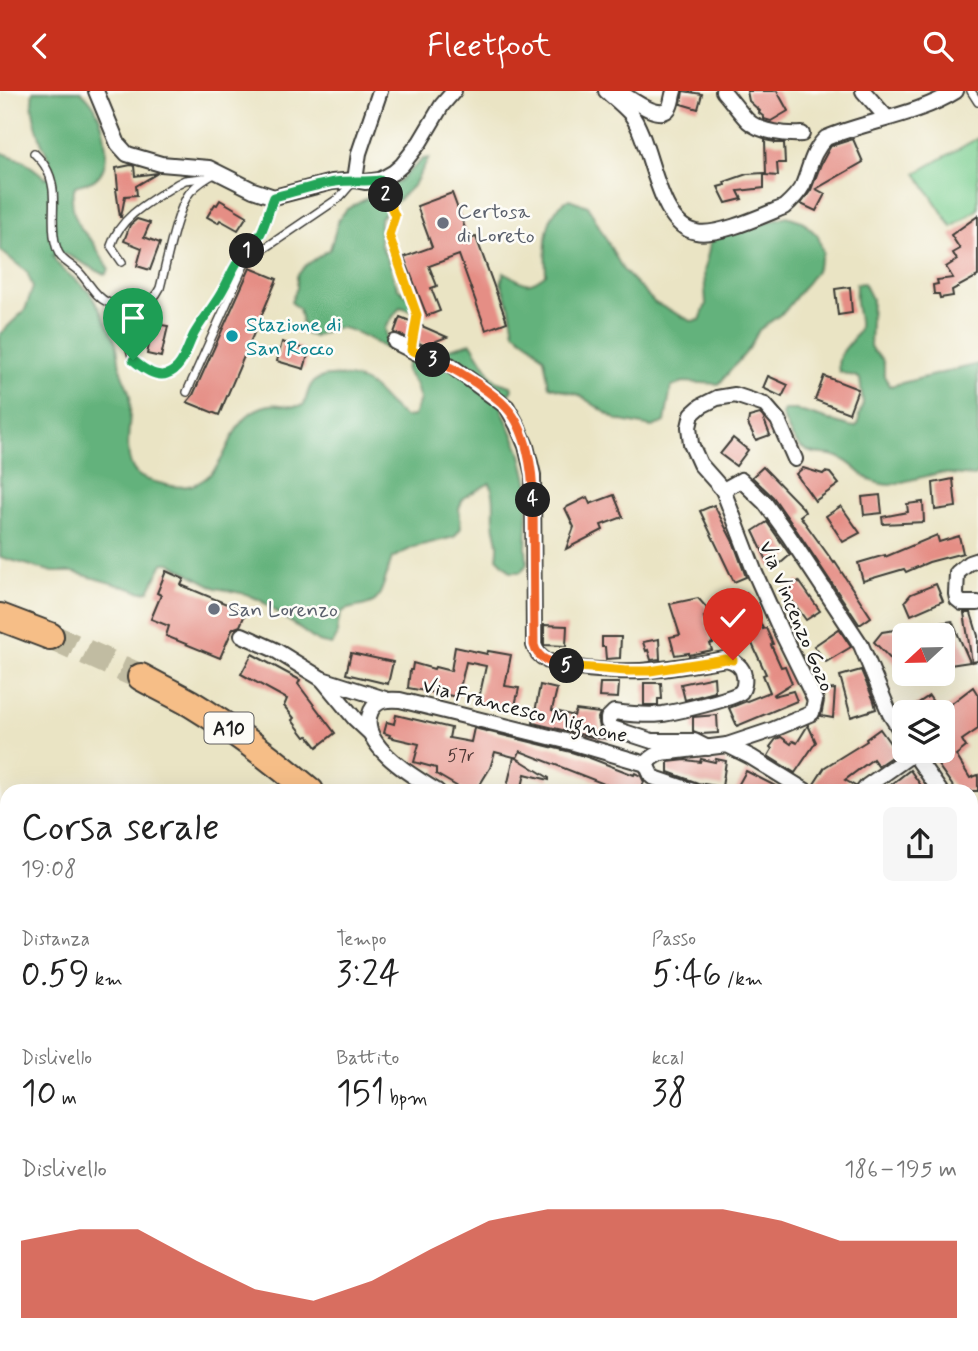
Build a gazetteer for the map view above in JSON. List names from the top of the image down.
{
  "streets": {
    "highway": ["A10"],
    "street": ["Via Vincenzo Gozo", "Via Francesco Mignone"]
  },
  "crossings": [
    ["Via Vincenzo Gozo", "Via Francesco Mignone"]
  ],
  "places": ["Certosa di Loreto", "Stazione di San Rocco", "San Lorenzo"],
  "house_numbers": ["57r"],
  "north": "left",
  "page": {
    "header": "Fleetfoot",
    "pins": [
      "2",
      "1",
      "3",
      "4",
      "5"
    ],
    "heading": ["Corsa serale", "19:08"],
    "stats": [
      ["Distanza", "0.59 km"],
      ["Tempo", "3:24"],
      ["Passo", "5:46 /km"],
      ["Dislivello", "10 m"],
      ["Battito", "151 bpm"],
      ["kcal", "38"]
    ],
    "chart": ["Dislivello", "186–195 m"]
  }
}
